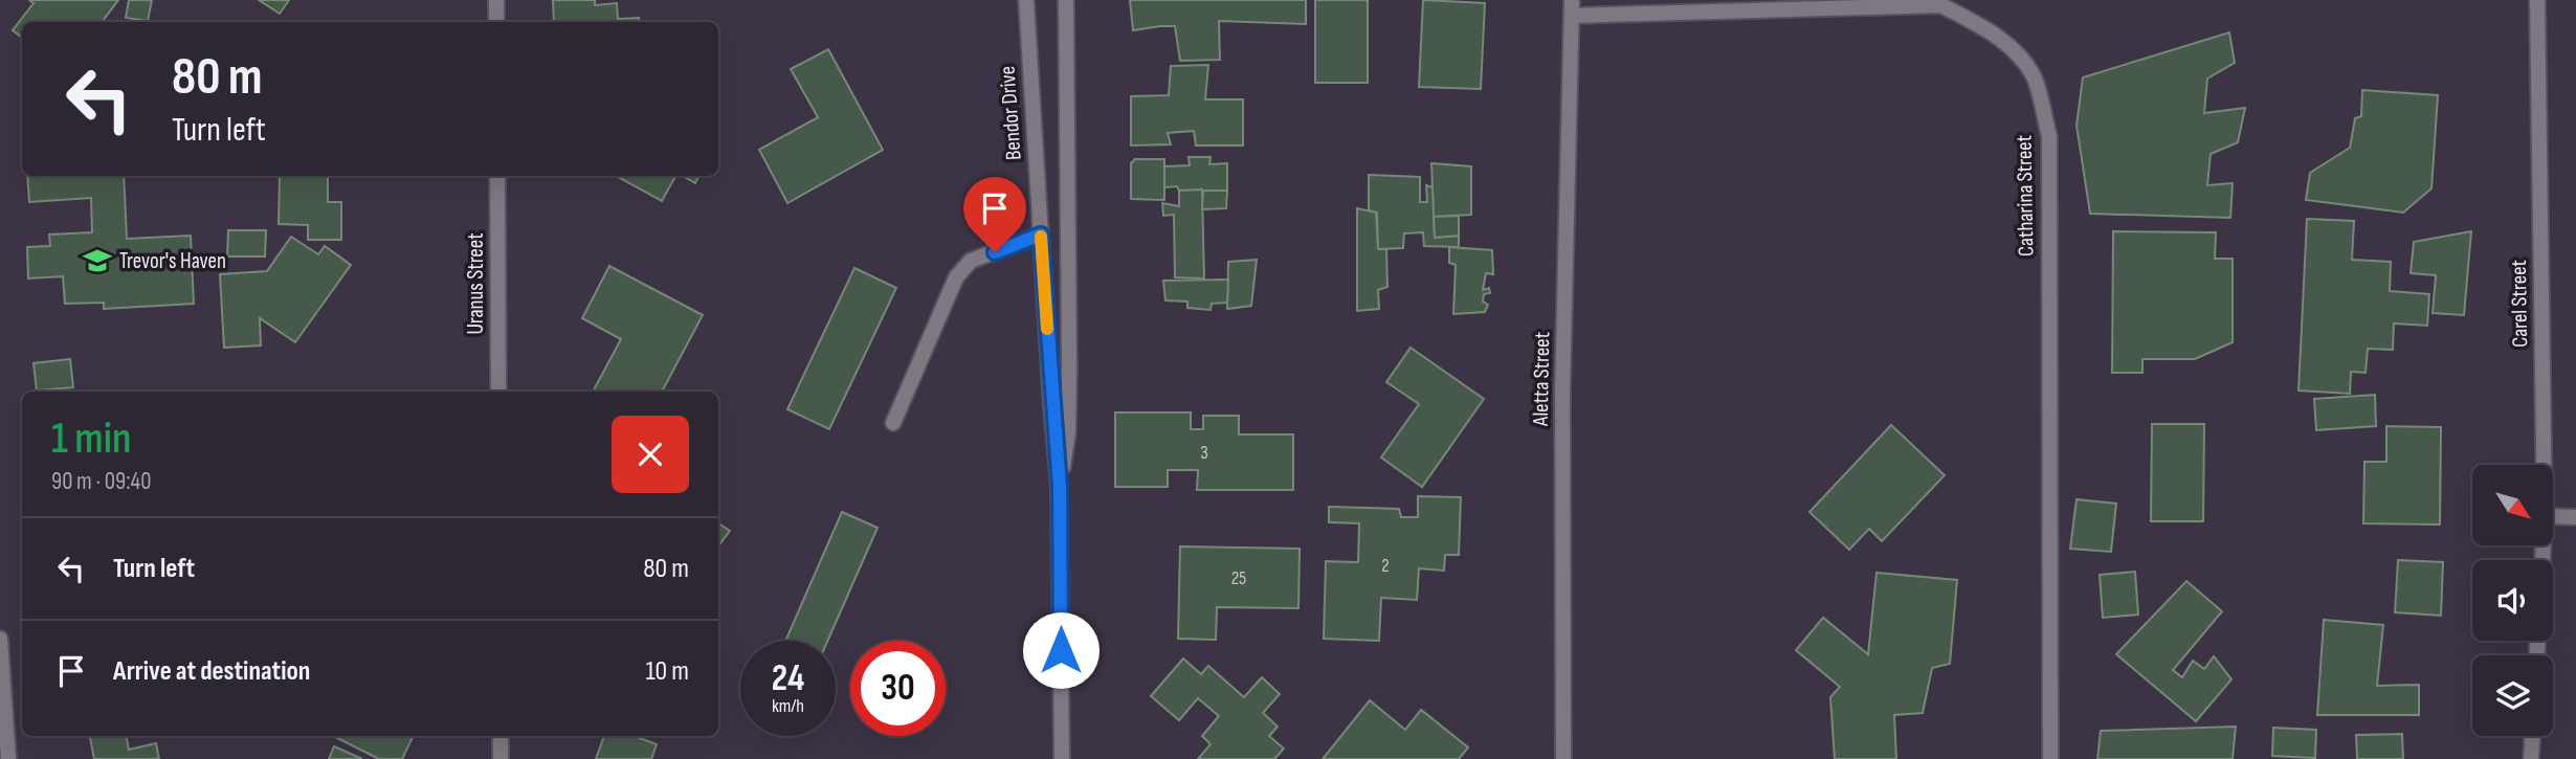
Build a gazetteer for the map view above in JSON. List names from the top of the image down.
{
  "streets": {
    "street": [
      "Bendor Drive",
      "Catharina Street",
      "Uranus Street",
      "Carel Street",
      "Aletta Street"
    ]
  },
  "crossings": [
    ["Catharina Street", "Aletta Street"]
  ],
  "places": {
    "school or university": ["Trevor's Haven"]
  },
  "house_numbers": ["3", "2", "25"],
  "north": "bottom right",
  "page": {
    "turn": ["80 m", "Turn left"],
    "heading": ["1 min", "90 m · 09:40"],
    "list": [
      {
        "name": "Turn left",
        "value": "80 m"
      },
      {
        "name": "Arrive at destination",
        "value": "10 m"
      }
    ],
    "speed": "24 km/h",
    "limit": "30"
  }
}
